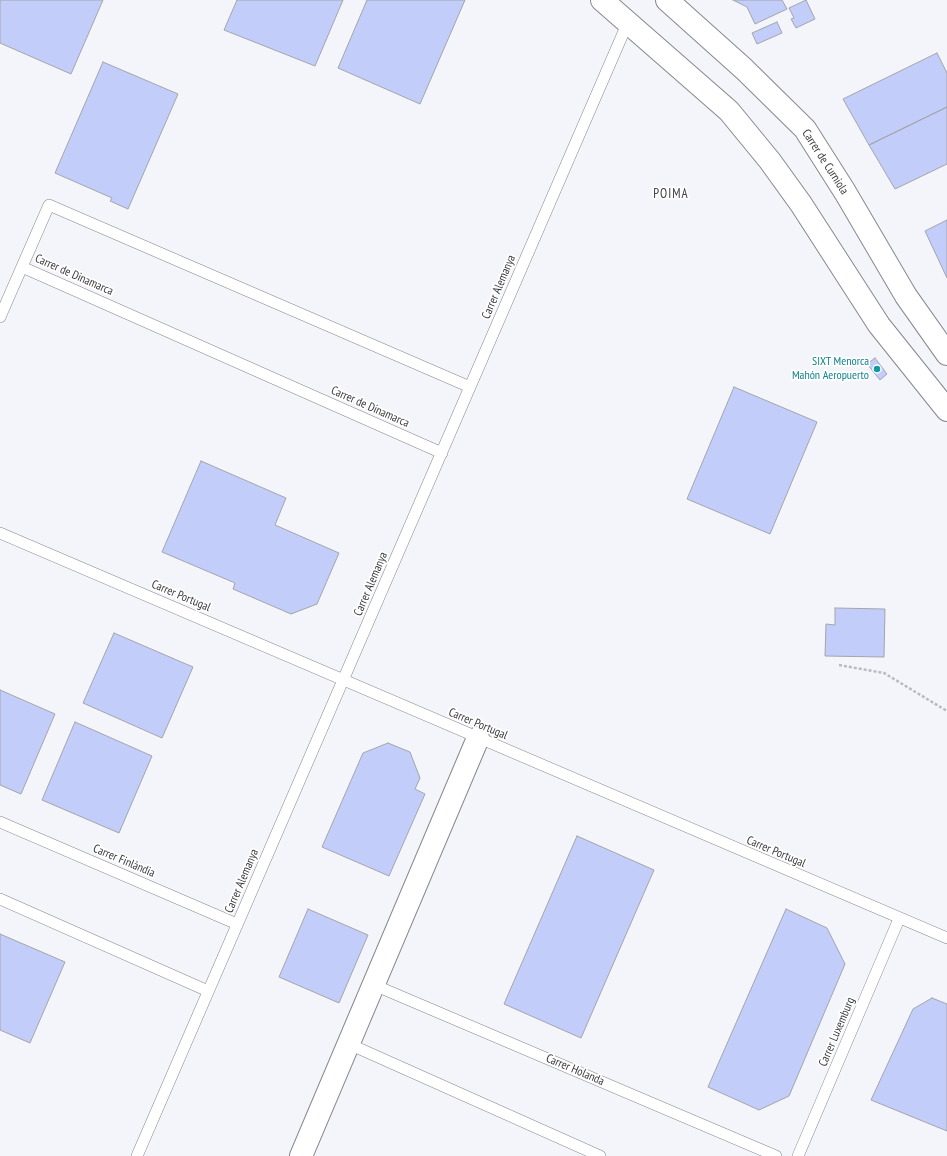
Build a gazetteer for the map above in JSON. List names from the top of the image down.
{
  "streets": {
    "street": ["Carrer de Curniola"],
    "lane": [
      "Carrer de Dinamarca",
      "Carrer Alemanya",
      "Carrer Portugal",
      "Carrer Finlàndia",
      "Carrer Luxemburg",
      "Carrer Holanda"
    ]
  },
  "crossings": [
    ["Carrer de Dinamarca", "Carrer Alemanya"],
    ["Carrer Alemanya", "Carrer Portugal"],
    ["Carrer Alemanya", "Carrer Finlàndia"],
    ["Carrer Portugal", "Carrer Luxemburg"]
  ],
  "districts": ["POIMA"],
  "places": ["SIXT Menorca Mahón Aeropuerto"]
}
